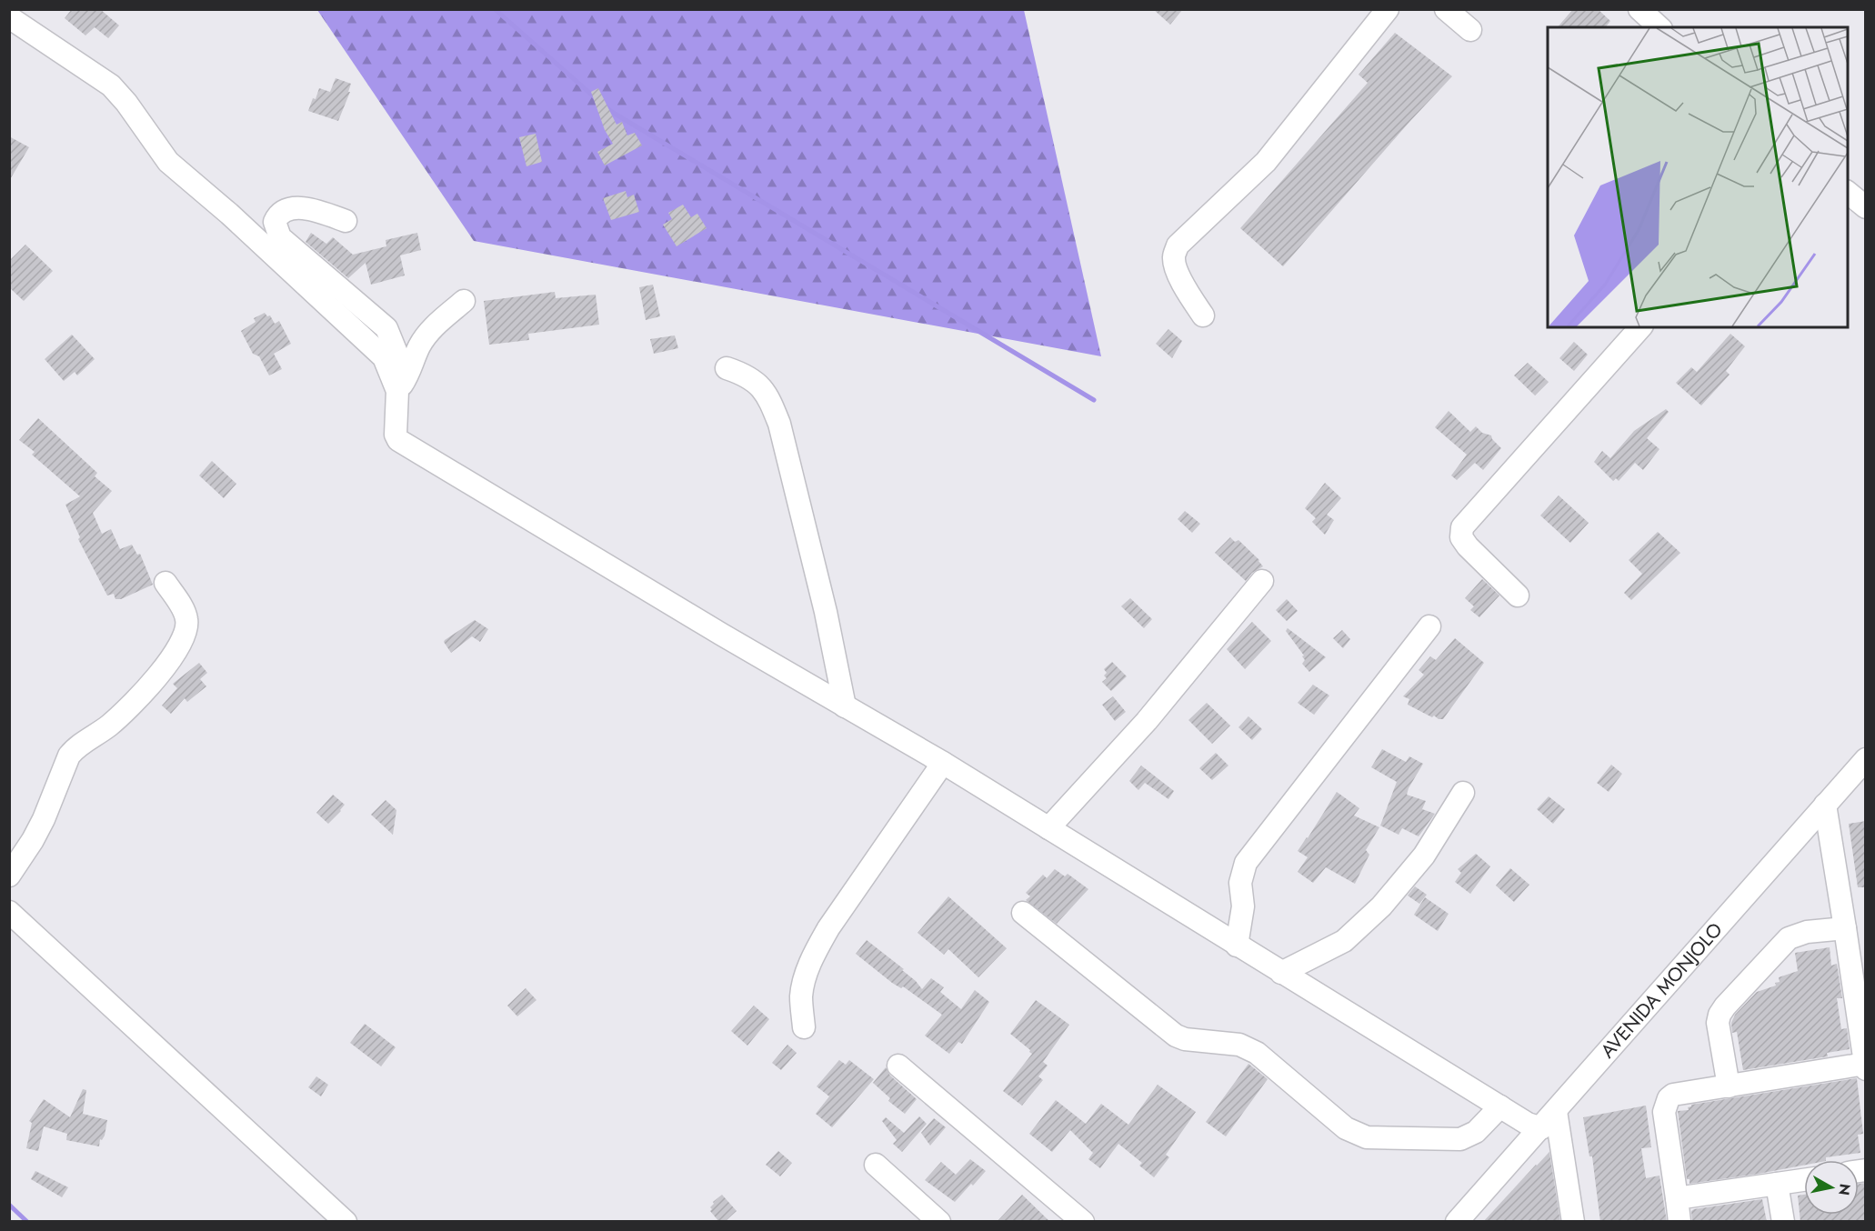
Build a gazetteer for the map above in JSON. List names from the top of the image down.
{
  "streets": {
    "street": ["AVENIDA MONJOLO"]
  },
  "north": "right"
}
